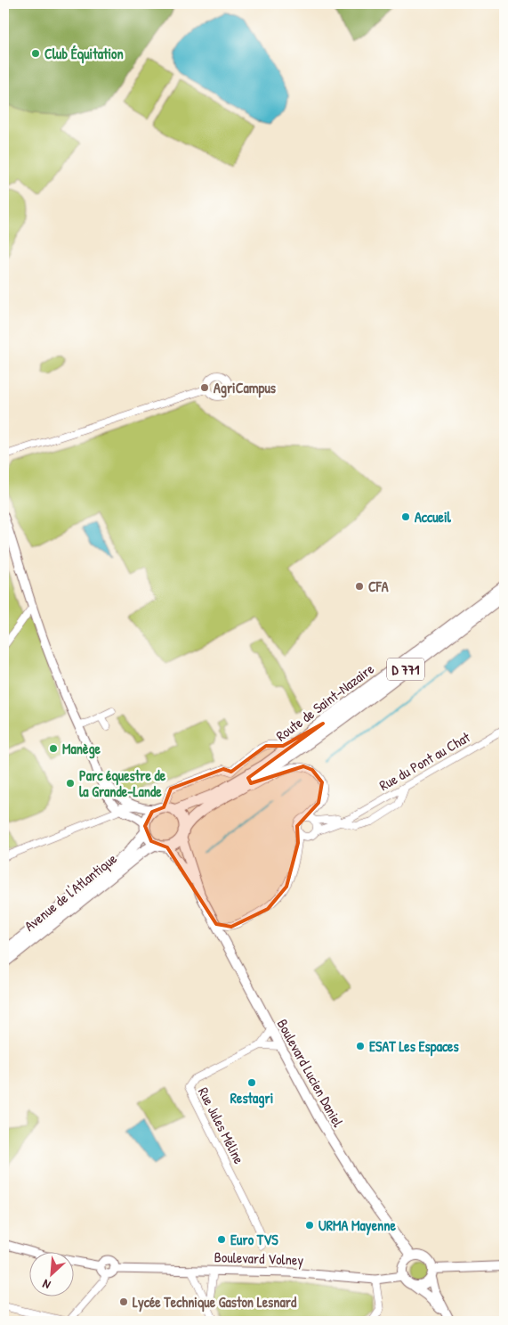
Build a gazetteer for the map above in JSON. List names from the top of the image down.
{
  "streets": {
    "main road": [
      "D 771",
      "Route de Saint-Nazaire",
      "Avenue de l'Atlantique",
      "Boulevard Lucien Daniel"
    ],
    "street": ["Rue du Pont au Chat", "Rue Jules Méline", "Boulevard Volney"]
  },
  "crossings": [
    ["Route de Saint-Nazaire", "Avenue de l'Atlantique"],
    ["Route de Saint-Nazaire", "Boulevard Lucien Daniel"],
    ["Avenue de l'Atlantique", "Boulevard Lucien Daniel"],
    ["Boulevard Lucien Daniel", "Rue Jules Méline"],
    ["Boulevard Lucien Daniel", "Boulevard Volney"]
  ],
  "places": [
    "Club Équitation",
    "AgriCampus",
    "Accueil",
    "CFA",
    "Manège",
    "Parc équestre de la Grande-Lande",
    "ESAT Les Espaces",
    "Restagri",
    "URMA Mayenne",
    "Euro TVS",
    "Lycée Technique Gaston Lesnard"
  ],
  "north": "bottom left"
}
